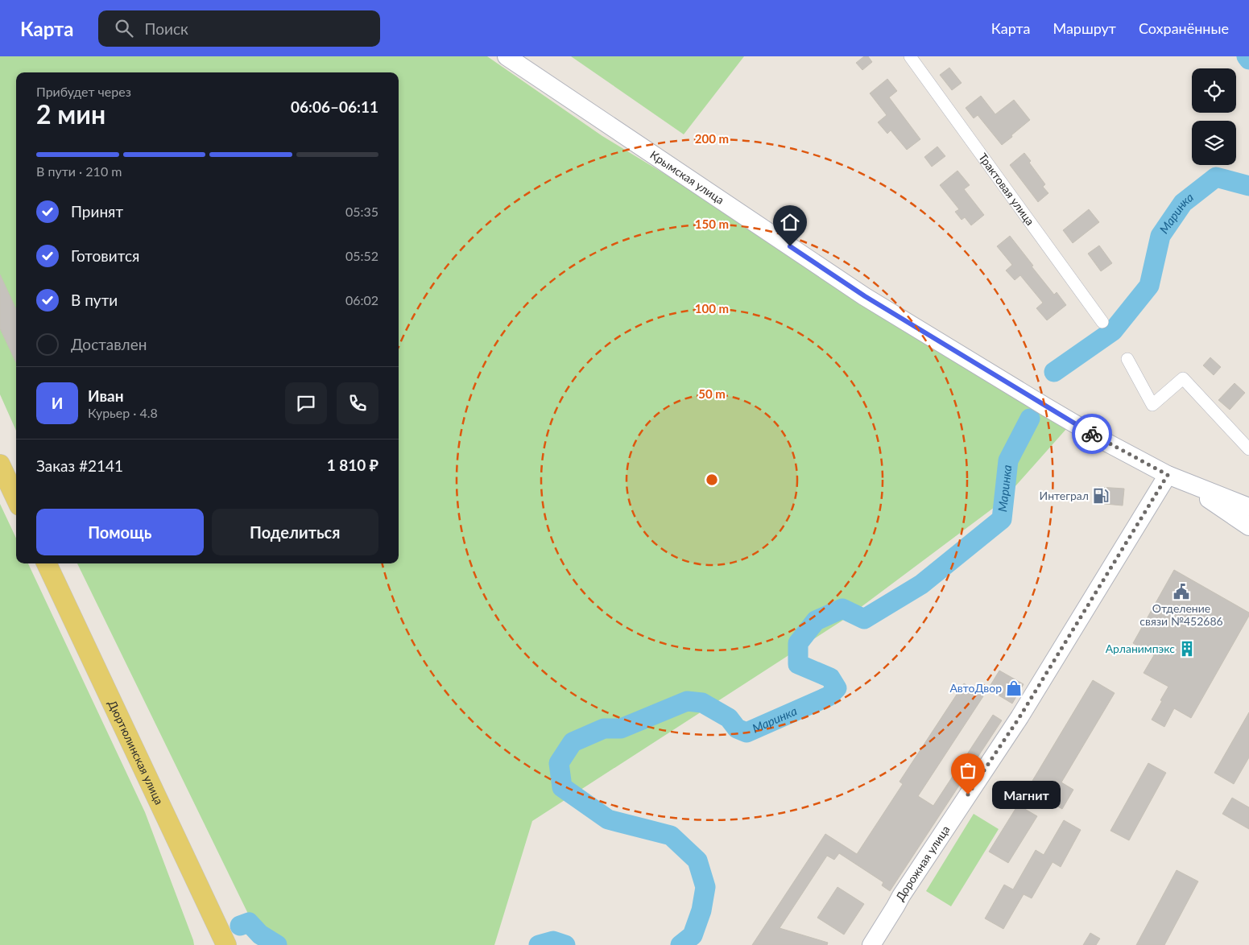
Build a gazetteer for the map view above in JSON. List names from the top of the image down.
{
  "streets": {
    "main road": ["Крымская улица", "Дюртюлинская улица", "Дорожная улица"],
    "street": ["Трактовая улица"]
  },
  "crossings": [
    ["Крымская улица", "Дорожная улица"]
  ],
  "water": ["Маринка"],
  "places": {
    "fuel station": ["Интеграл"],
    "public building": ["Отделение связи №452686"],
    "building": ["Арланимпэкс"],
    "shop": ["АвтоДвор"],
    "other": ["Магнит"]
  },
  "page": {
    "header": "Карта",
    "search": "Поиск",
    "nav": ["Карта", "Маршрут", "Сохранённые"],
    "heading": ["2 мин", "Прибудет через", "06:06–06:11"],
    "panel": [
      "Иван",
      "Курьер · 4.8",
      "Заказ #2141",
      "1 810 ₽"
    ],
    "bar": "В пути · 210 m",
    "list": [
      ["Принят", "05:35"],
      ["Готовится", "05:52"],
      ["В пути", "06:02"],
      "Доставлен"
    ],
    "round": "И",
    "buttons": ["Помощь", "Поделиться"],
    "bubble": "Магнит"
  },
  "rings": [
    "200 m",
    "150 m",
    "100 m",
    "50 m"
  ]
}
